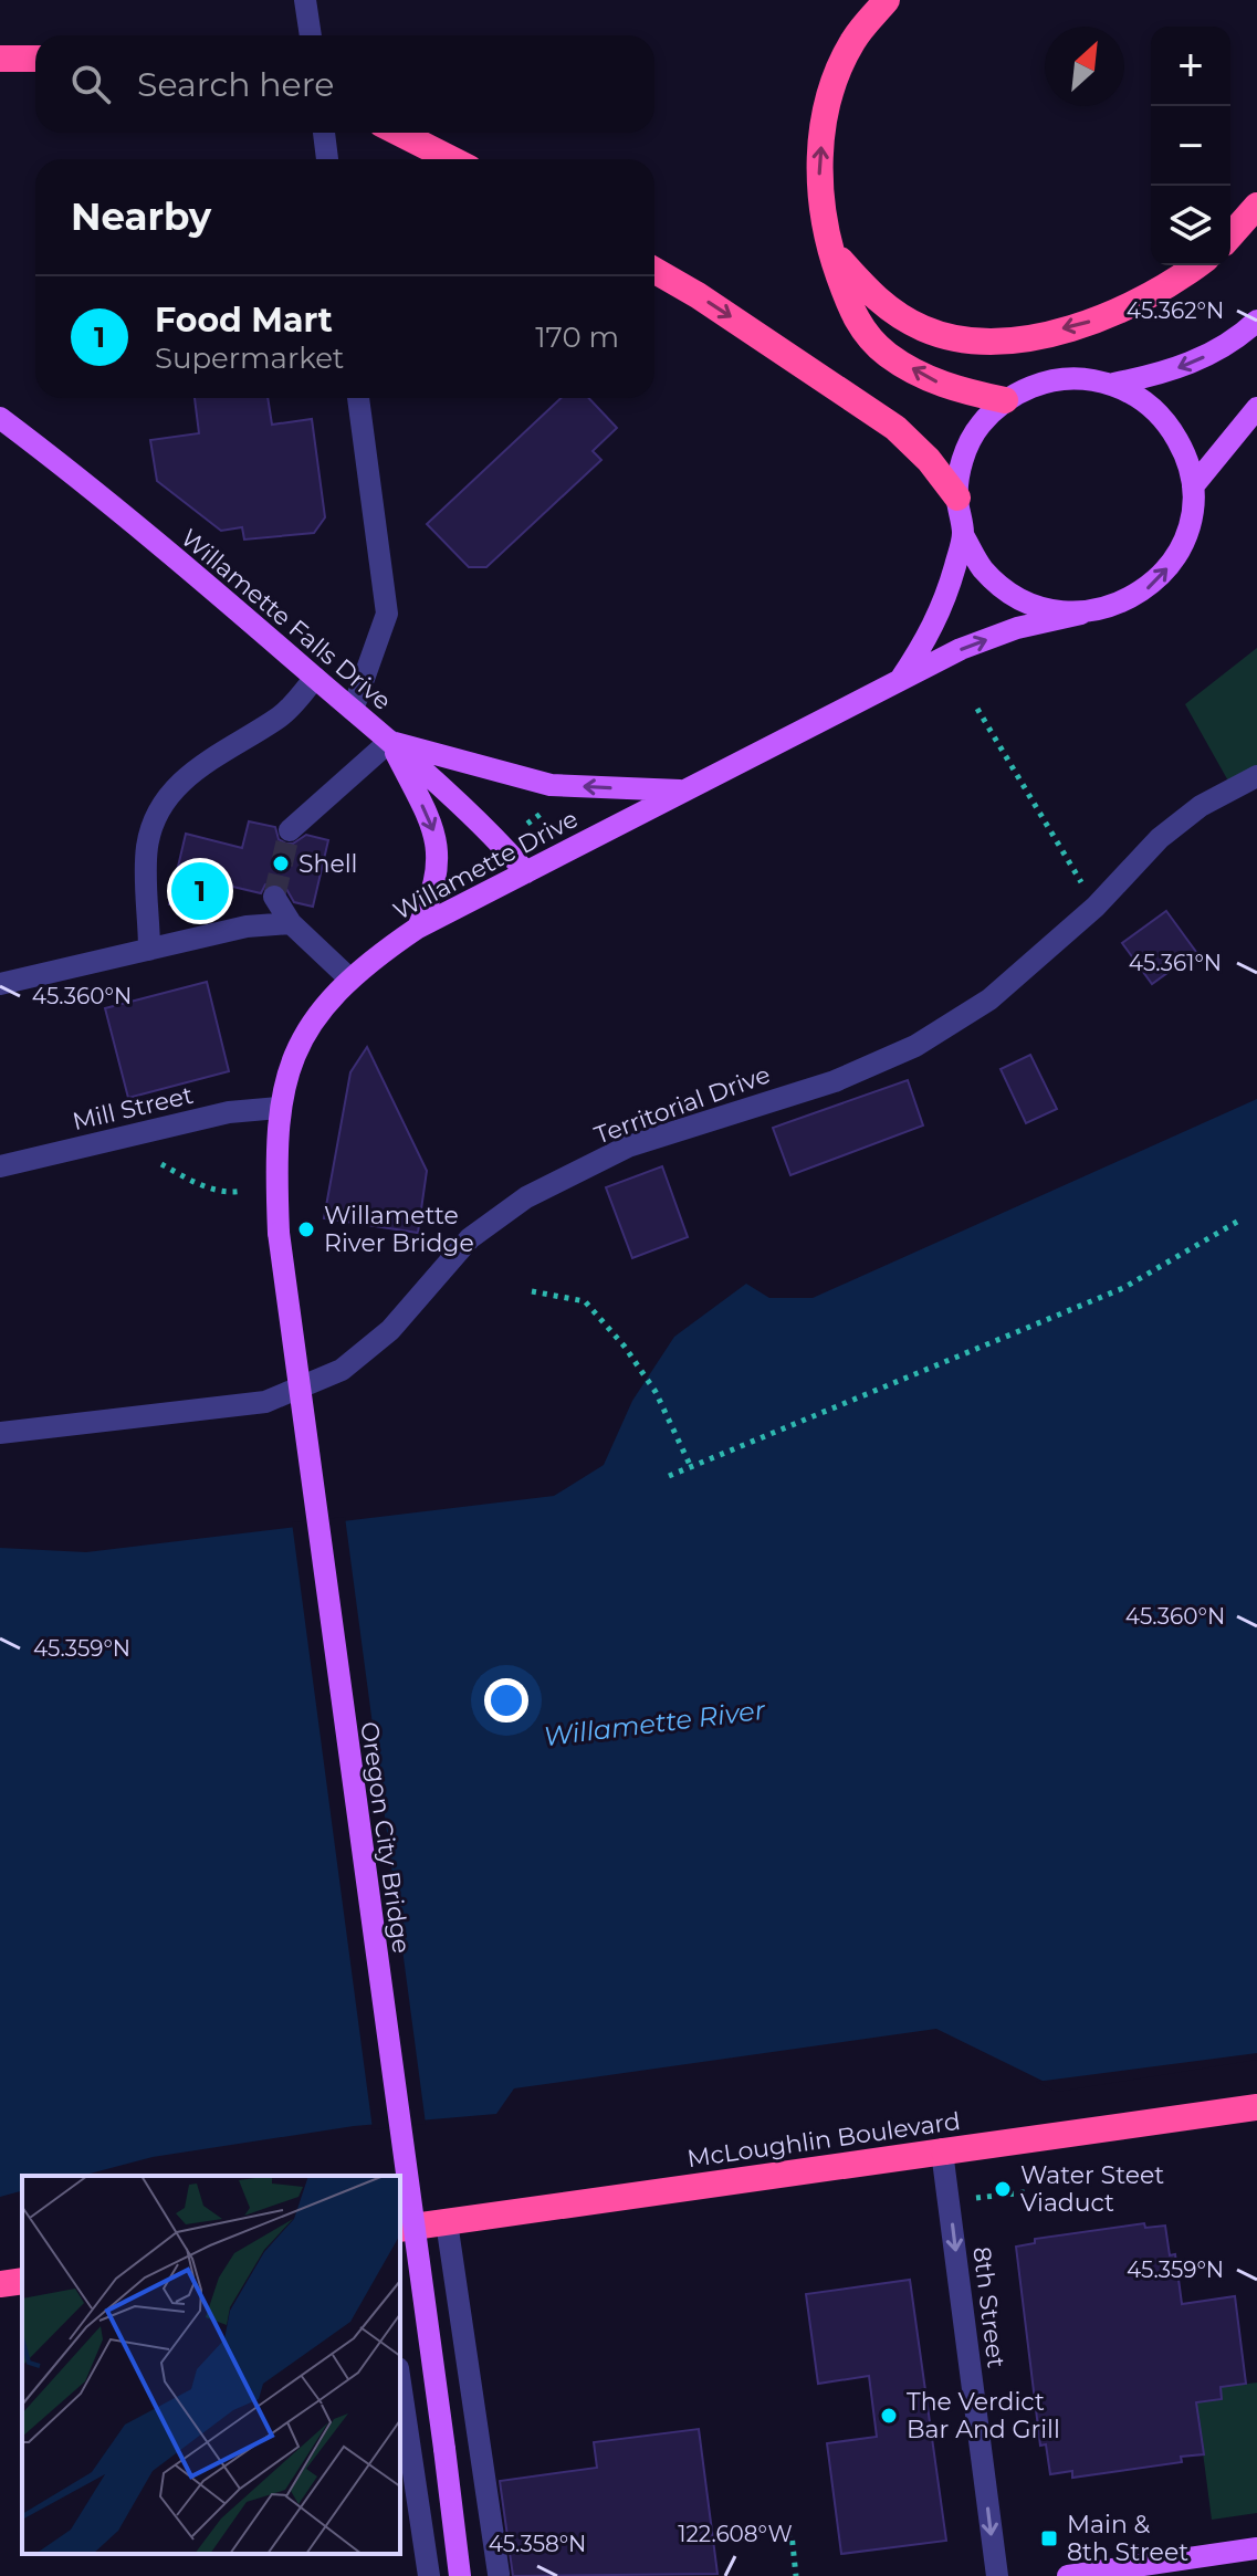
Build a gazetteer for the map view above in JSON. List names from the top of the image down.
{
  "streets": {
    "highway": ["McLoughlin Boulevard"],
    "main road": ["Willamette Falls Drive", "Willamette Drive", "Oregon City Bridge"],
    "street": ["Territorial Drive", "Mill Street", "8th Street"]
  },
  "crossings": [
    ["Willamette Falls Drive", "Willamette Drive"],
    ["Willamette Drive", "Mill Street"],
    ["Willamette Drive", "Oregon City Bridge"],
    ["McLoughlin Boulevard", "8th Street"]
  ],
  "one_way": ["8th Street"],
  "water": ["Willamette River"],
  "places": {
    "other": [
      "Shell",
      "Willamette River Bridge",
      "Water Steet Viaduct",
      "The Verdict Bar And Grill"
    ],
    "transit": ["Main & 8th Street"]
  },
  "north": "top right",
  "page": {
    "map_buttons": ["+", "−"],
    "search": "Search here",
    "heading": "Nearby",
    "list": [
      {
        "mark": "1",
        "name": "Food Mart",
        "note": "Supermarket",
        "value": "170 m"
      }
    ],
    "pins": "1"
  },
  "coordinates": [
    "45.362°N",
    "45.361°N",
    "45.360°N",
    "45.359°N",
    "122.608°W",
    "45.358°N"
  ]
}
